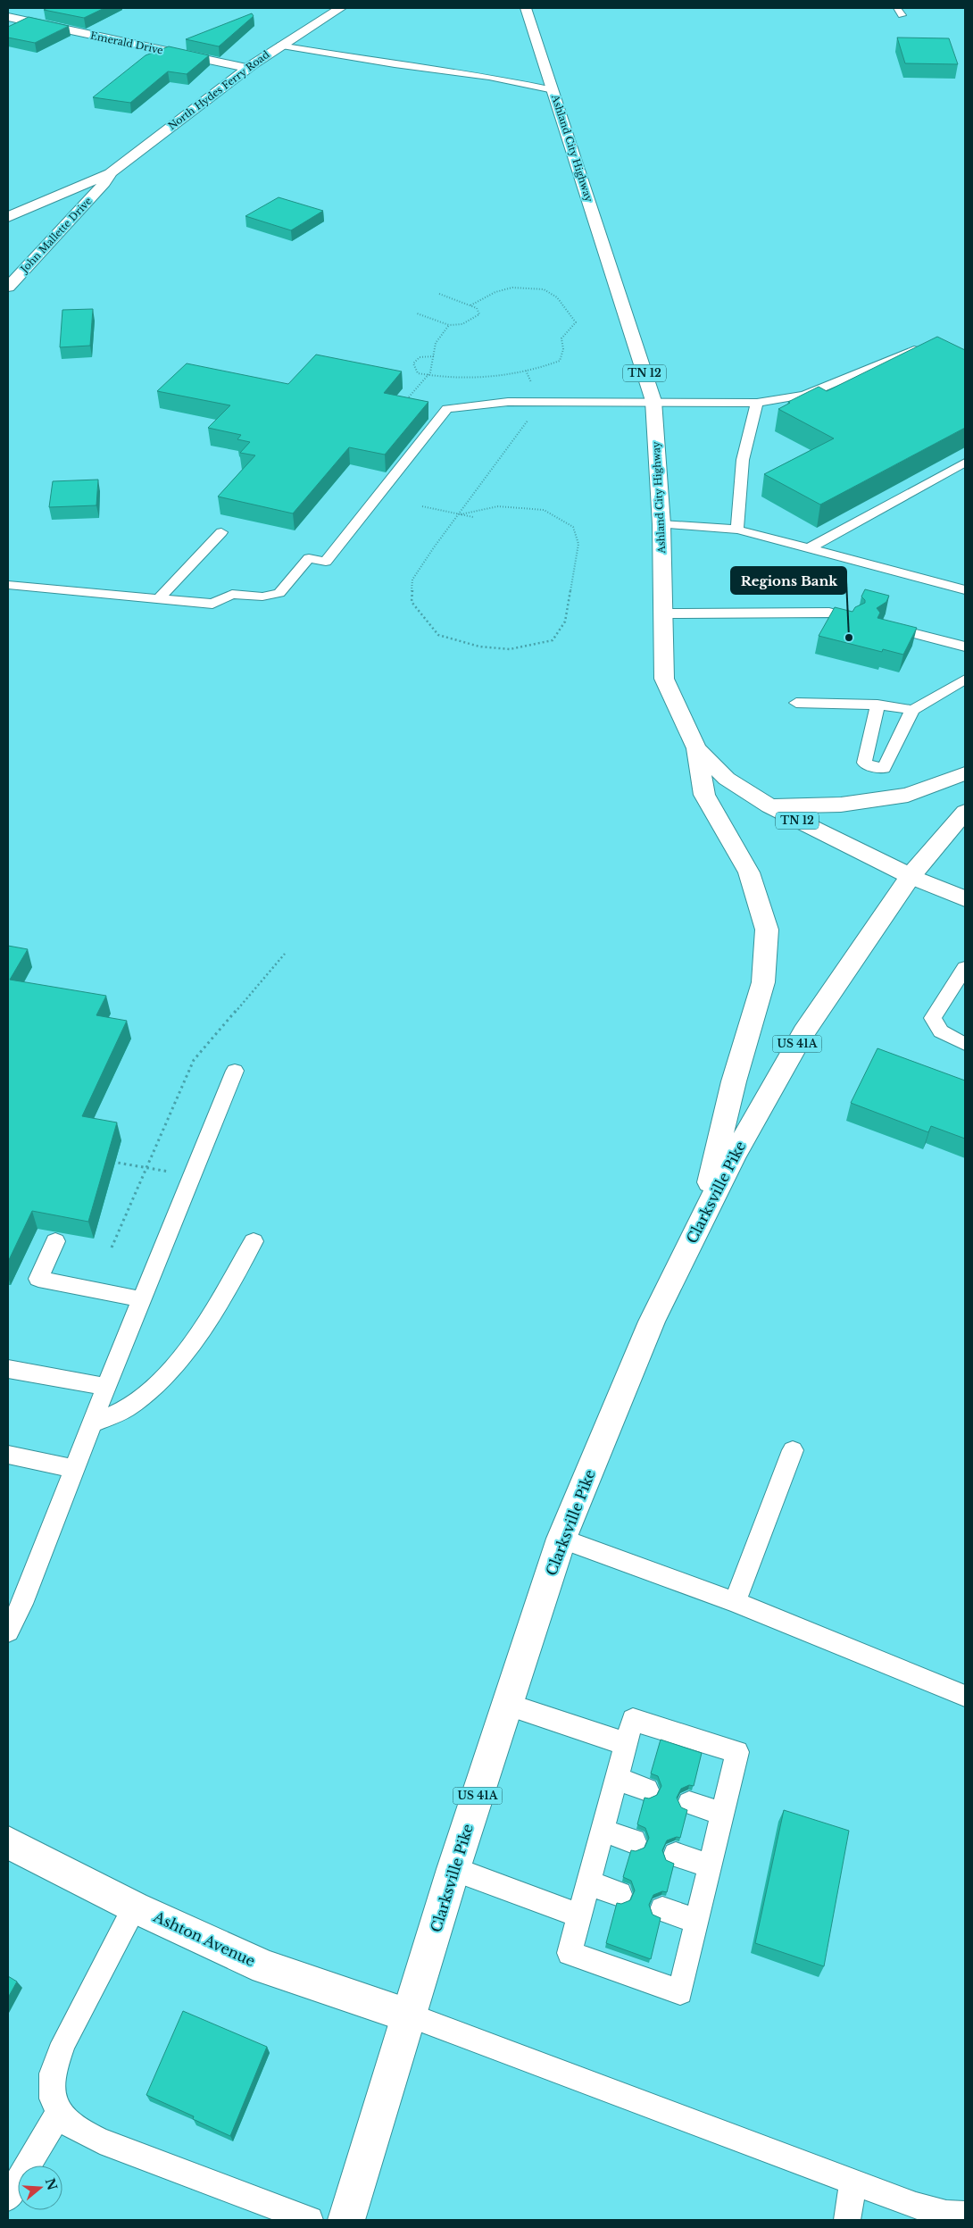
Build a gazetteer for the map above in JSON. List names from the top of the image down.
{
  "streets": {
    "main road": [
      "Emerald Drive",
      "North Hydes Ferry Road",
      "Ashland City Highway",
      "John Mallette Drive",
      "TN 12",
      "US 41A",
      "Clarksville Pike",
      "Ashton Avenue"
    ]
  },
  "crossings": [
    ["Emerald Drive", "North Hydes Ferry Road"],
    ["North Hydes Ferry Road", "John Mallette Drive"],
    ["Ashland City Highway", "US 41A"],
    ["Ashland City Highway", "Clarksville Pike"],
    ["US 41A", "Clarksville Pike"],
    ["Clarksville Pike", "Ashton Avenue"]
  ],
  "places": ["Regions Bank"],
  "north": "right"
}
